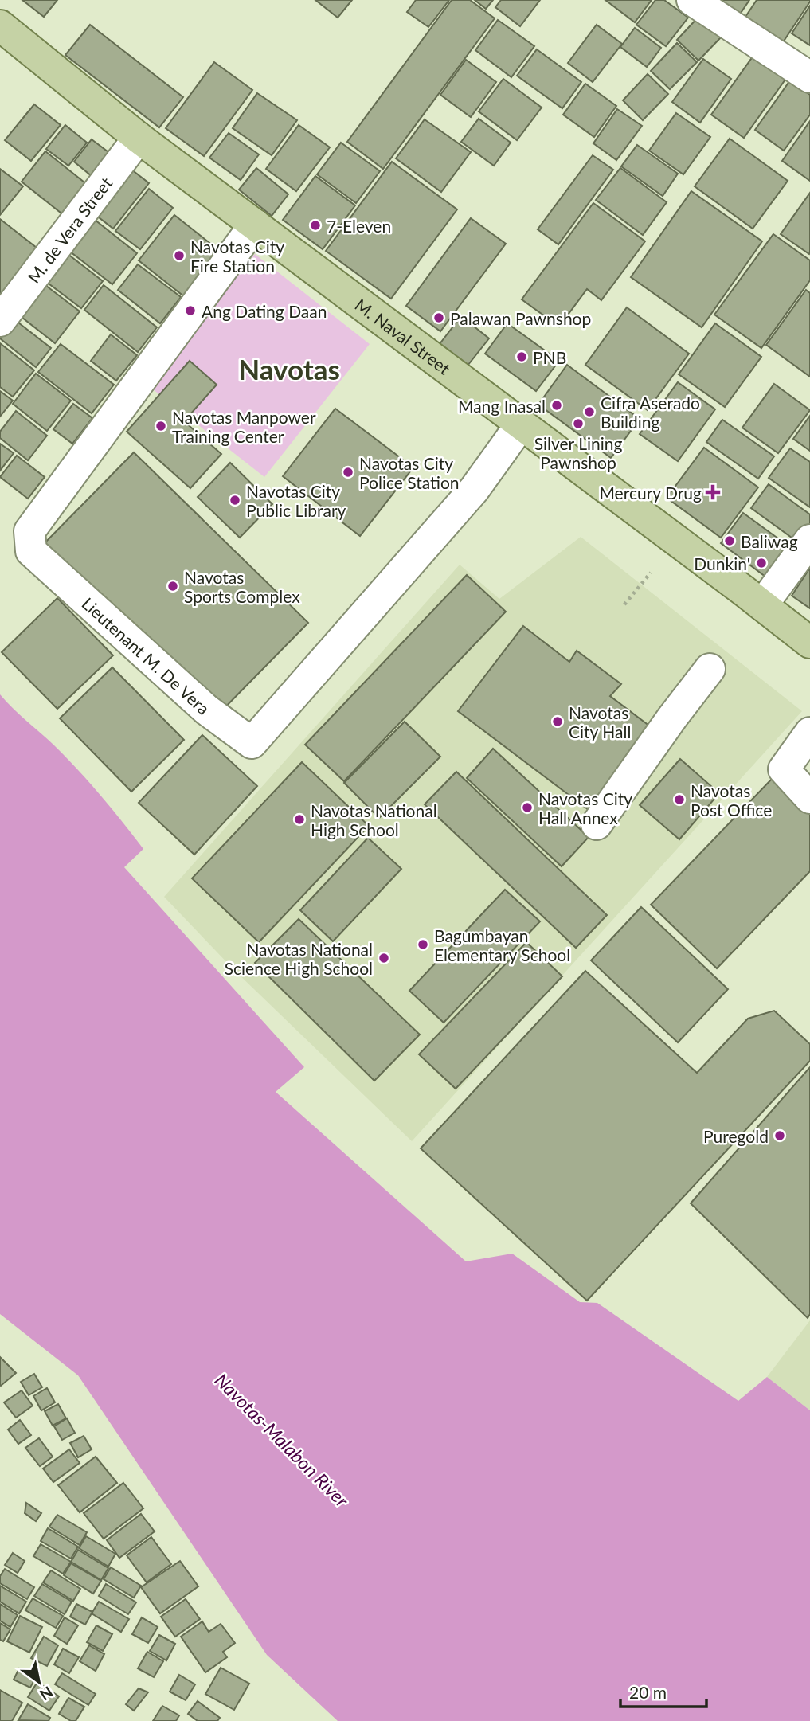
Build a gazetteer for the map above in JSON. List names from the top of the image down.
{
  "streets": {
    "main road": ["M. Naval Street"],
    "street": ["M. de Vera Street", "Lieutenant M. De Vera"]
  },
  "crossings": [
    ["M. de Vera Street", "M. Naval Street"],
    ["M. Naval Street", "Lieutenant M. De Vera"]
  ],
  "districts": ["Navotas"],
  "water": ["Navotas-Malabon River"],
  "places": {
    "other": [
      "7-Eleven",
      "Navotas City Fire Station",
      "Ang Dating Daan",
      "Palawan Pawnshop",
      "PNB",
      "Mang Inasal",
      "Cifra Aserado Building",
      "Silver Lining Pawnshop",
      "Navotas Manpower Training Center",
      "Navotas City Police Station",
      "Navotas City Public Library",
      "Baliwag",
      "Dunkin'",
      "Navotas Sports Complex",
      "Navotas City Hall",
      "Navotas Post Office",
      "Navotas City Hall Annex",
      "Navotas National High School",
      "Bagumbayan Elementary School",
      "Navotas National Science High School",
      "Puregold"
    ],
    "health": ["Mercury Drug"]
  },
  "scale_bar": "20 m",
  "north": "bottom right"
}
